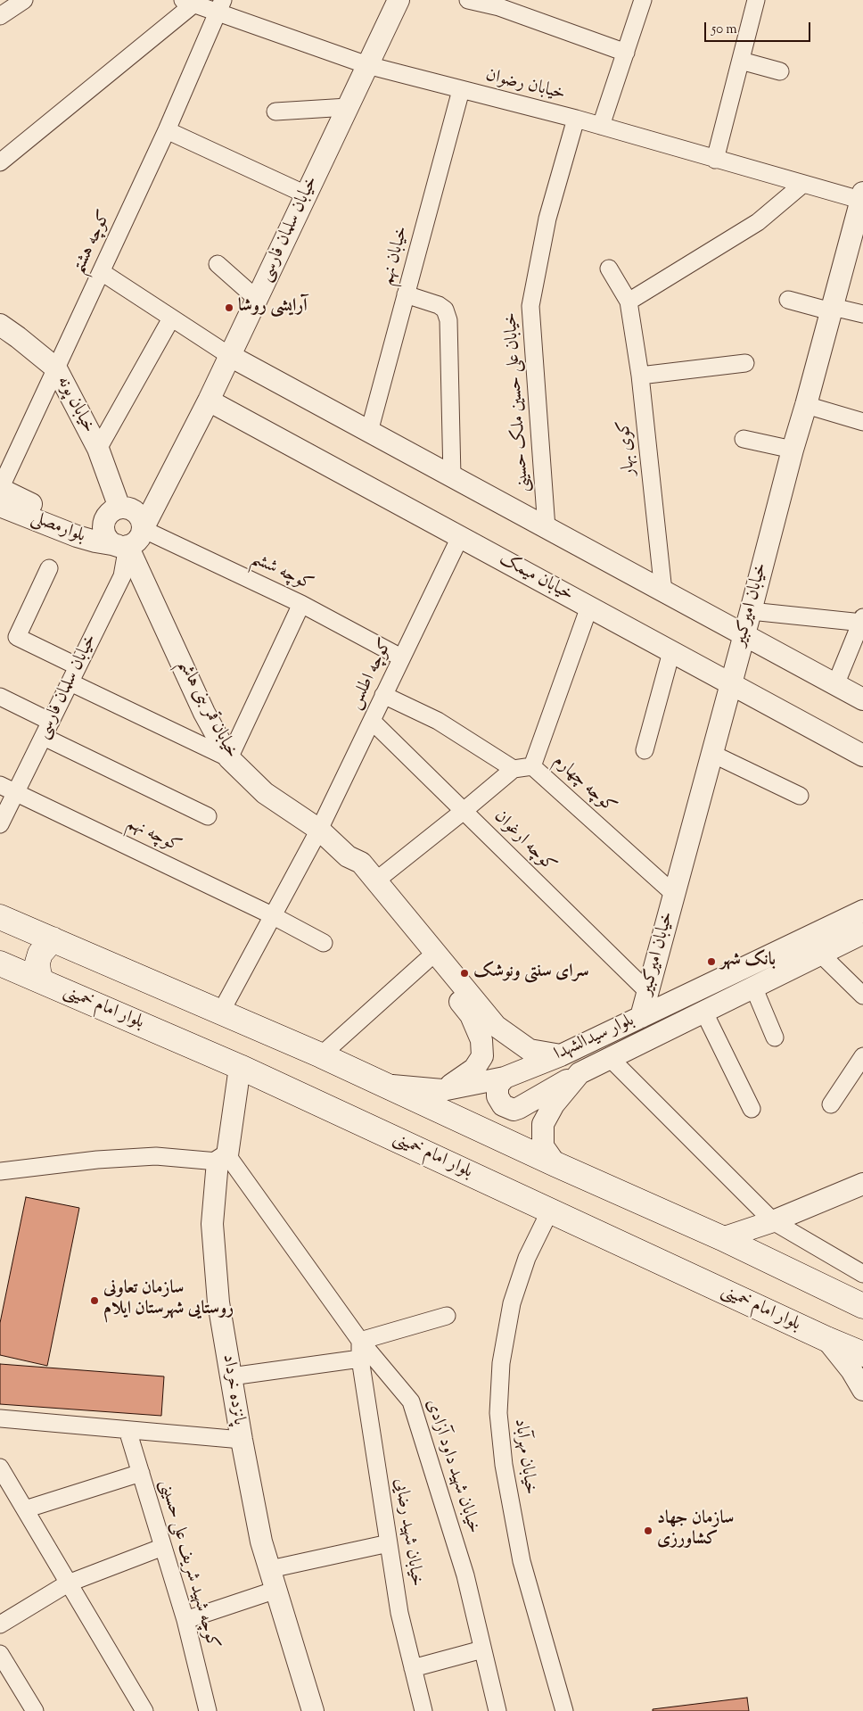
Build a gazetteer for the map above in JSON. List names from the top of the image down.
{
  "streets": {
    "main road": ["بلوار امام خمینی"],
    "street": [
      "خیابان رضوان",
      "خیابان سلمان فارسی",
      "کوچه هشتم",
      "خیابان نهم",
      "خیابان علی حسین ملک حسینی",
      "خیابان پونه",
      "کوی بهار",
      "بلوارمصلی",
      "کوچه ششم",
      "خیابان میمک",
      "خیابان امیرکبیر",
      "کوچه اطلس",
      "خیابان قمر بنی هاشم",
      "کوچه چهارم",
      "کوچه نهم",
      "کوچه ارغوان",
      "بلوار سیدالشهدا",
      "پانزده خرداد",
      "خیابان مهرآباد",
      "خیابان شهید داود آزادی",
      "خیابان شهید رضایی",
      "کوچه شهید شریف علی حسینی"
    ]
  },
  "crossings": [
    ["خیابان رضوان", "خیابان سلمان فارسی"],
    ["خیابان رضوان", "کوچه هشتم"],
    ["خیابان رضوان", "خیابان نهم"],
    ["خیابان رضوان", "خیابان علی حسین ملک حسینی"],
    ["خیابان رضوان", "خیابان امیرکبیر"],
    ["خیابان سلمان فارسی", "خیابان پونه"],
    ["خیابان سلمان فارسی", "بلوارمصلی"],
    ["خیابان سلمان فارسی", "کوچه ششم"],
    ["خیابان سلمان فارسی", "خیابان میمک"],
    ["خیابان سلمان فارسی", "خیابان قمر بنی هاشم"],
    ["خیابان سلمان فارسی", "کوچه نهم"],
    ["کوچه هشتم", "خیابان پونه"],
    ["کوچه هشتم", "بلوارمصلی"],
    ["خیابان پونه", "بلوارمصلی"],
    ["خیابان پونه", "کوچه ششم"],
    ["خیابان پونه", "خیابان قمر بنی هاشم"],
    ["بلوارمصلی", "کوچه ششم"],
    ["بلوارمصلی", "خیابان قمر بنی هاشم"],
    ["کوچه ششم", "کوچه اطلس"],
    ["کوچه ششم", "خیابان قمر بنی هاشم"],
    ["خیابان میمک", "خیابان امیرکبیر"],
    ["خیابان میمک", "کوچه اطلس"],
    ["خیابان امیرکبیر", "کوچه چهارم"],
    ["خیابان امیرکبیر", "کوچه ارغوان"],
    ["خیابان امیرکبیر", "بلوار سیدالشهدا"],
    ["کوچه اطلس", "خیابان قمر بنی هاشم"],
    ["کوچه اطلس", "کوچه نهم"],
    ["کوچه اطلس", "کوچه ارغوان"],
    ["خیابان قمر بنی هاشم", "بلوار سیدالشهدا"],
    ["بلوار امام خمینی", "پانزده خرداد"],
    ["بلوار امام خمینی", "خیابان مهرآباد"],
    ["پانزده خرداد", "خیابان شهید داود آزادی"],
    ["خیابان شهید داود آزادی", "خیابان شهید رضایی"]
  ],
  "places": [
    "آرایشی روشا",
    "بانک شهر",
    "سرای سنتی ونوشک",
    "سازمان تعاونی روستایی شهرستان ایلام",
    "سازمان جهاد کشاورزی"
  ],
  "scale_bar": "50 m"
}
